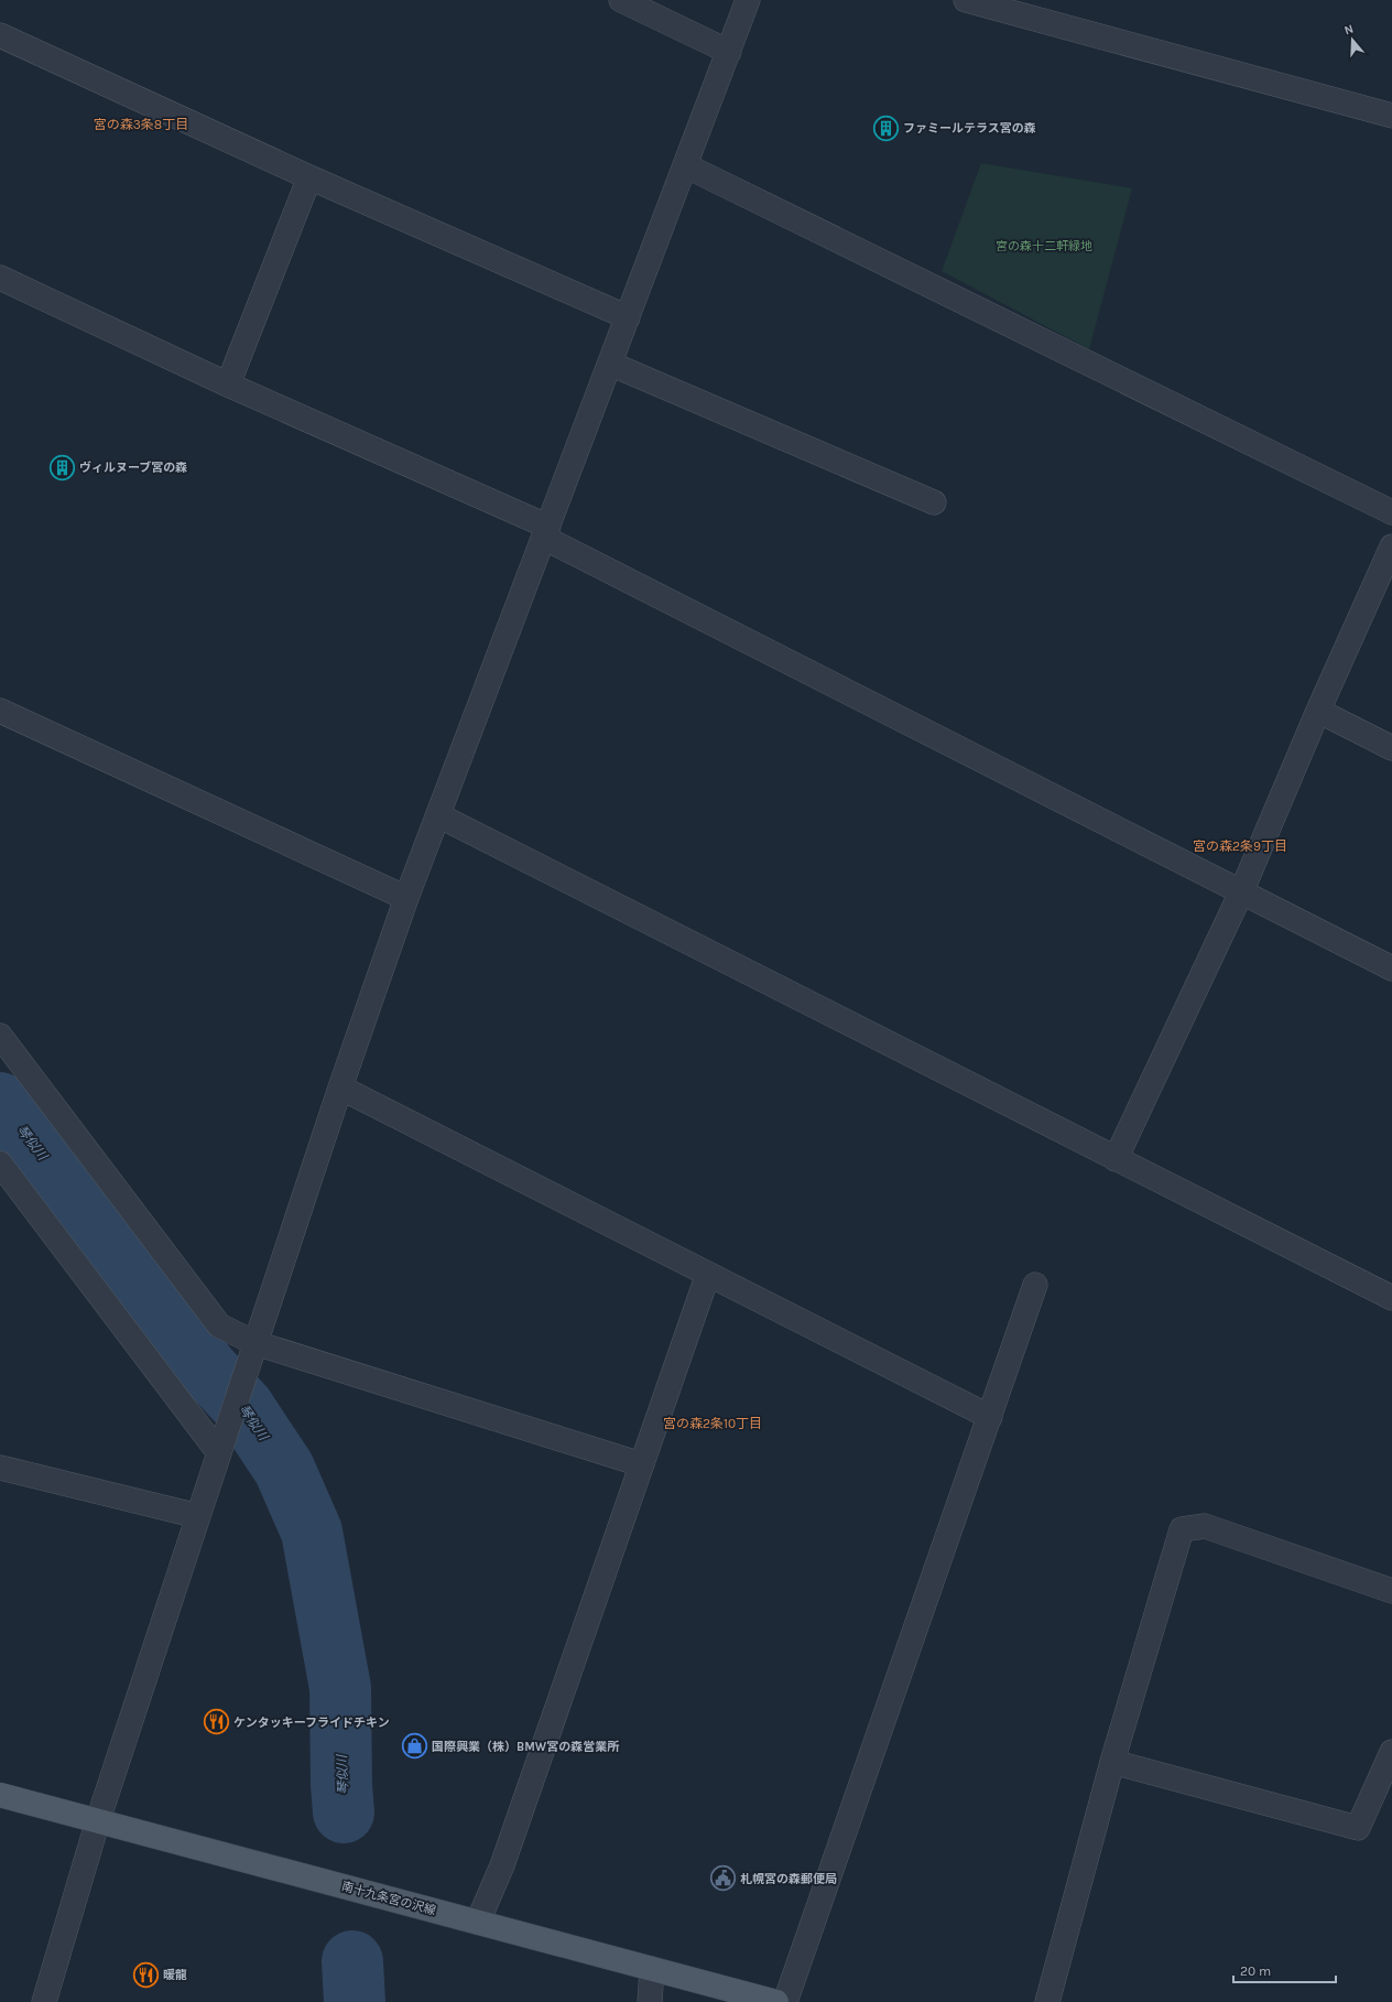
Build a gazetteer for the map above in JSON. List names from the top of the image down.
{
  "streets": {
    "main road": ["南十九条宮の沢線"]
  },
  "districts": ["宮の森3条8丁目", "宮の森2条9丁目", "宮の森2条10丁目"],
  "water": ["琴似川"],
  "parks": ["宮の森十二軒緑地"],
  "places": {
    "building": ["ファミールテラス宮の森", "ヴィルヌーブ宮の森"],
    "restaurant": ["ケンタッキーフライドチキン", "暖龍"],
    "shop": ["国際興業（株）BMW宮の森営業所"],
    "public building": ["札幌宮の森郵便局"]
  },
  "scale_bar": "20 m",
  "north": "top"
}
